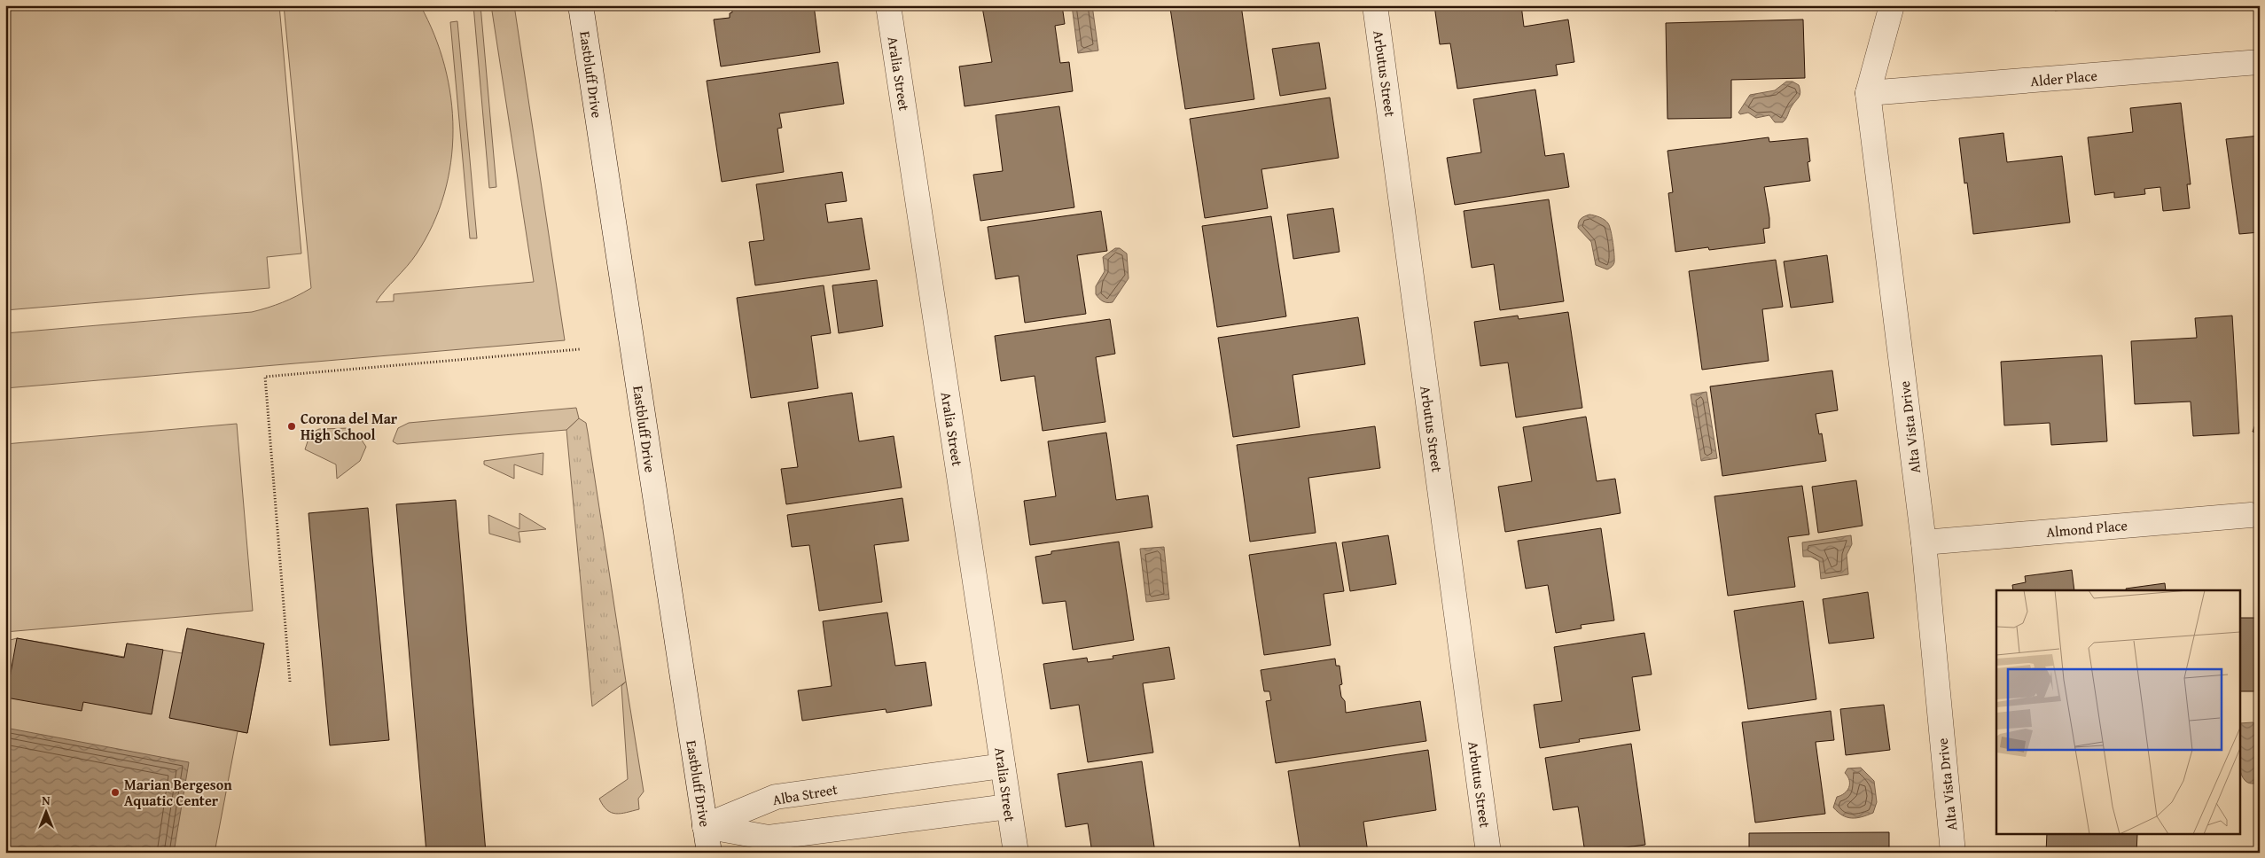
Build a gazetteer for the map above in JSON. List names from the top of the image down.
{
  "streets": {
    "street": [
      "Aralia Street",
      "Arbutus Street",
      "Eastbluff Drive",
      "Alder Place",
      "Alta Vista Drive",
      "Almond Place",
      "Alba Street"
    ]
  },
  "crossings": [
    ["Aralia Street", "Alba Street"],
    ["Eastbluff Drive", "Alba Street"],
    ["Alder Place", "Alta Vista Drive"],
    ["Alta Vista Drive", "Almond Place"]
  ],
  "places": ["Corona del Mar High School", "Marian Bergeson Aquatic Center"],
  "north": "top"
}
